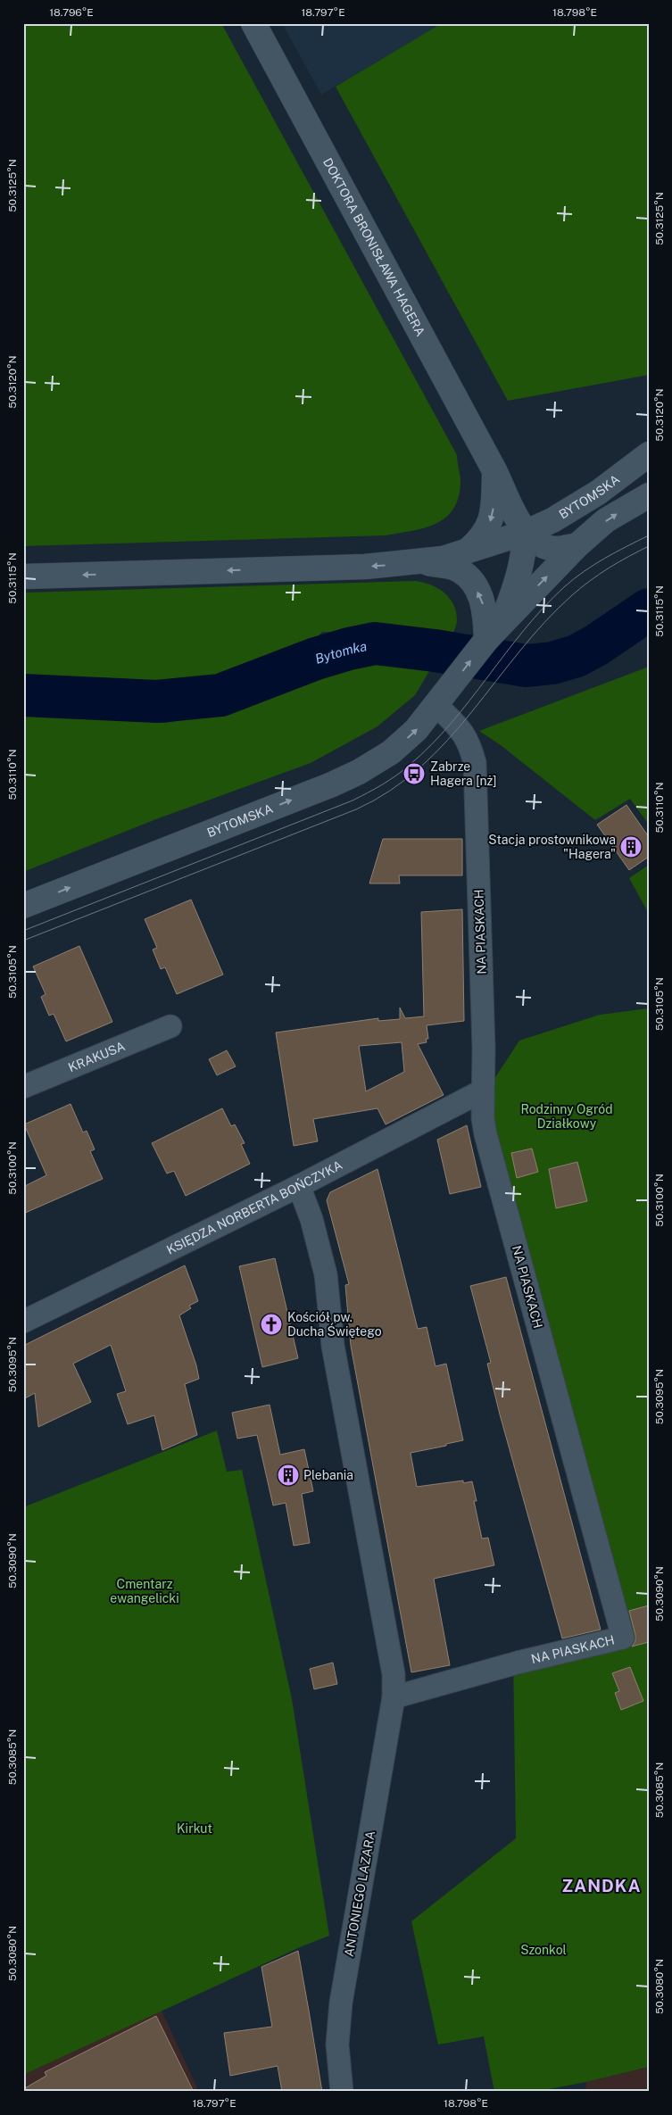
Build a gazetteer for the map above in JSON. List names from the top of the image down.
{
  "streets": {
    "street": [
      "DOKTORA BRONISŁAWA HAGERA",
      "BYTOMSKA",
      "NA PIASKACH",
      "KRAKUSA",
      "KSIĘDZA NORBERTA BOŃCZYKA",
      "ANTONIEGO LAZARA"
    ]
  },
  "crossings": [
    ["DOKTORA BRONISŁAWA HAGERA", "BYTOMSKA"],
    ["BYTOMSKA", "NA PIASKACH"],
    ["NA PIASKACH", "KSIĘDZA NORBERTA BOŃCZYKA"],
    ["NA PIASKACH", "ANTONIEGO LAZARA"],
    ["KSIĘDZA NORBERTA BOŃCZYKA", "ANTONIEGO LAZARA"]
  ],
  "districts": ["ZANDKA"],
  "water": ["Bytomka"],
  "parks": [
    "Rodzinny Ogród Działkowy",
    "Cmentarz ewangelicki",
    "Kirkut",
    "Szonkol"
  ],
  "places": {
    "bus stop": ["Zabrze Hagera [nż]"],
    "building": ["Stacja prostownikowa \"Hagera\"", "Plebania"],
    "church": ["Kościół pw. Ducha Świętego"]
  },
  "coordinates": [
    "18.796°E",
    "18.797°E",
    "18.798°E",
    "50.3125°N",
    "50.3120°N",
    "50.3115°N",
    "50.3110°N",
    "50.3105°N",
    "50.3100°N",
    "50.3095°N",
    "50.3090°N",
    "50.3085°N",
    "50.3080°N"
  ]
}
